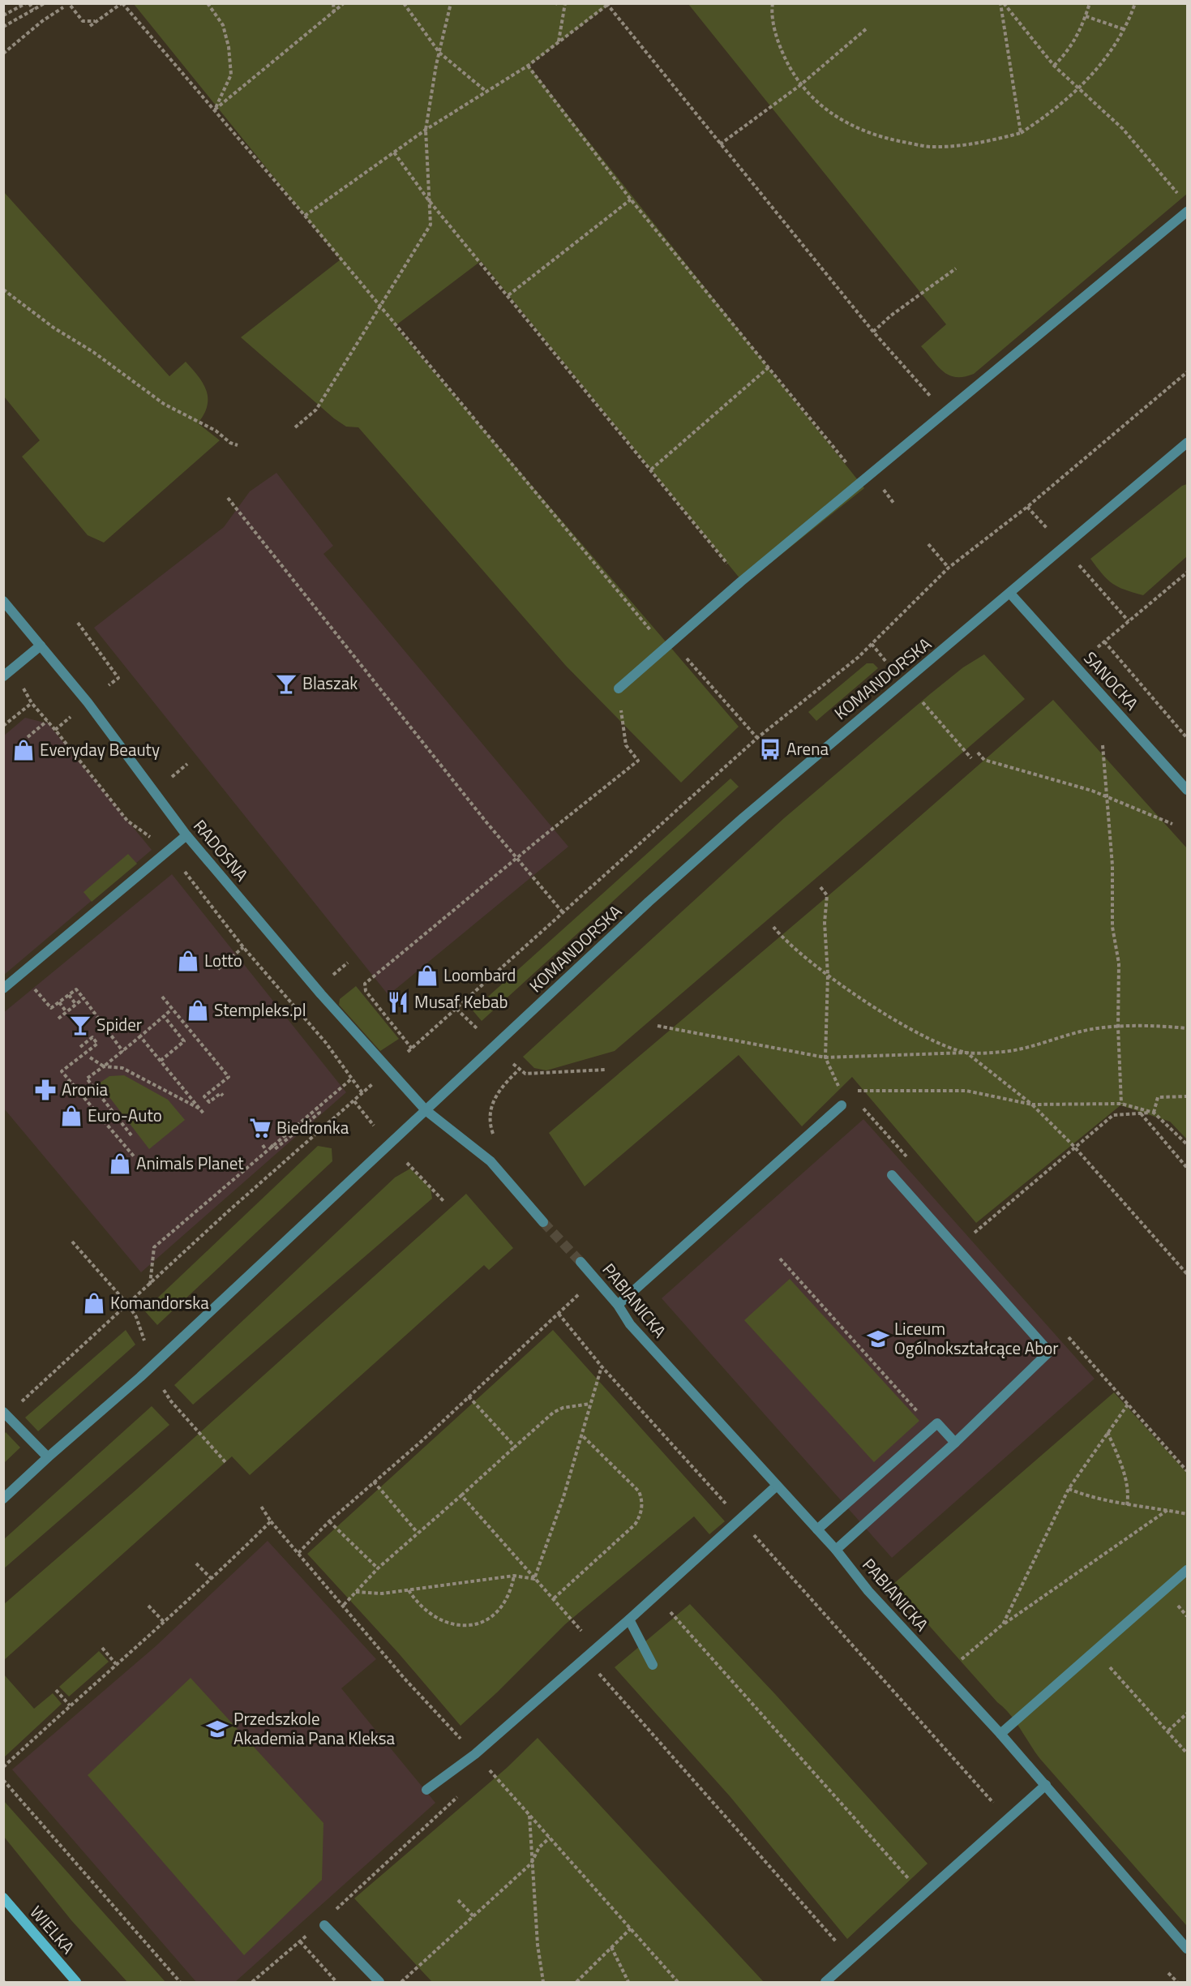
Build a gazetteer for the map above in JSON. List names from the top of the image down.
{
  "streets": {
    "street": [
      "KOMANDORSKA",
      "SANOCKA",
      "RADOSNA",
      "PABIANICKA",
      "WIELKA"
    ]
  },
  "crossings": [
    ["KOMANDORSKA", "SANOCKA"],
    ["KOMANDORSKA", "RADOSNA"]
  ],
  "places": {
    "bar": ["Blaszak", "Spider"],
    "bus stop": ["Arena"],
    "shop": [
      "Everyday Beauty",
      "Lotto",
      "Loombard",
      "Stempleks.pl",
      "Euro-Auto",
      "Animals Planet",
      "Komandorska"
    ],
    "restaurant": ["Musaf Kebab"],
    "pharmacy": ["Aronia"],
    "supermarket": ["Biedronka"],
    "school or university": ["Liceum Ogólnokształcące Abor", "Przedszkole Akademia Pana Kleksa"]
  }
}
